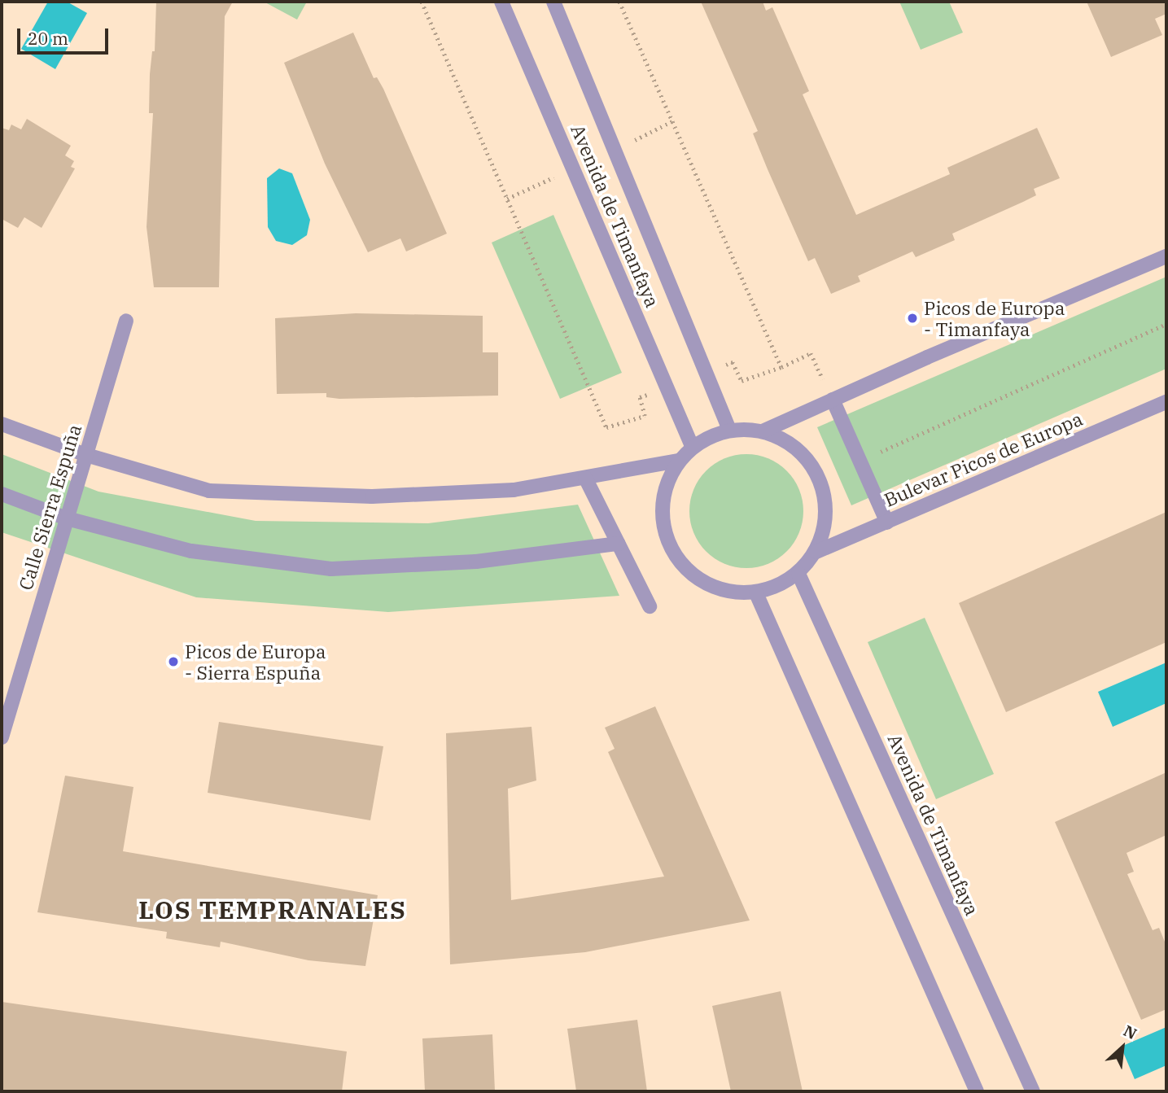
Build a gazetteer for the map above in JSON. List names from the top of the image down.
{
  "streets": {
    "street": ["Avenida de Timanfaya", "Bulevar Picos de Europa", "Calle Sierra Espuña"]
  },
  "crossings": [
    ["Avenida de Timanfaya", "Bulevar Picos de Europa"]
  ],
  "districts": ["LOS TEMPRANALES"],
  "places": ["Picos de Europa - Timanfaya", "Picos de Europa - Sierra Espuña"],
  "scale_bar": "20 m",
  "north": "top right"
}
